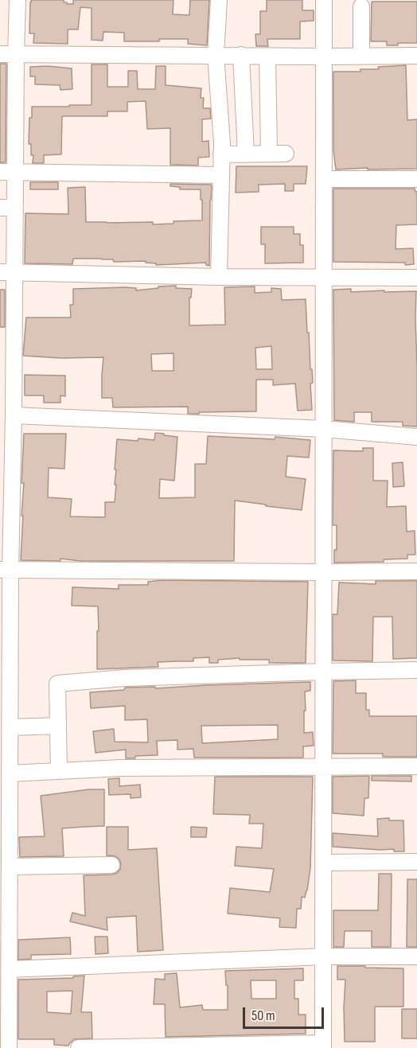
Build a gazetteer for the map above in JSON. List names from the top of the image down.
{
  "scale_bar": "50 m"
}
